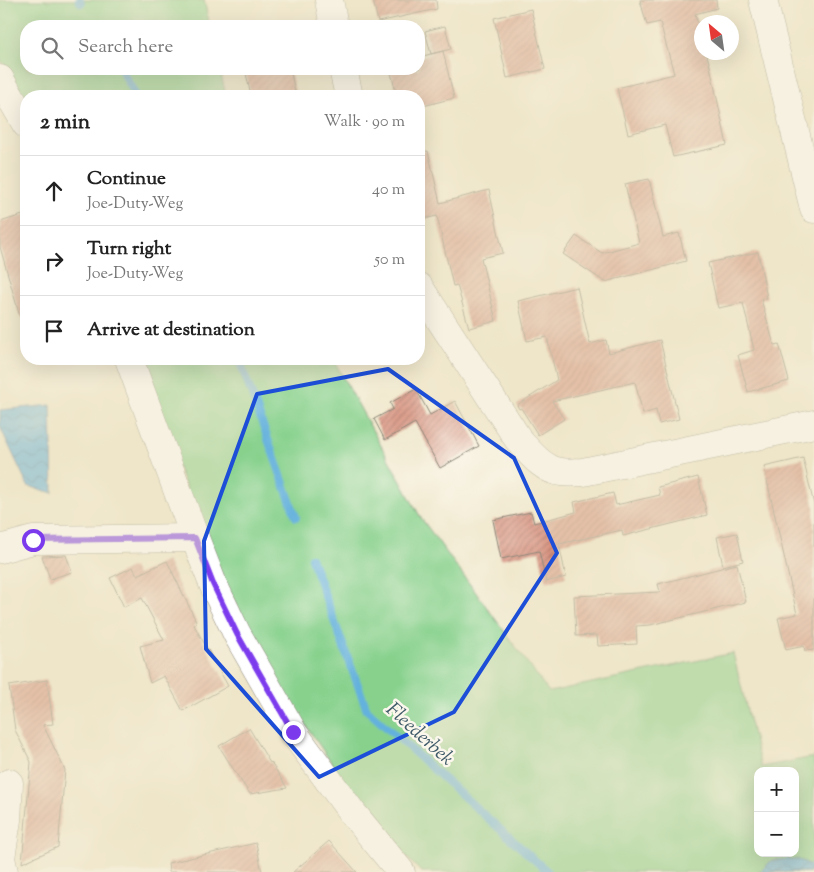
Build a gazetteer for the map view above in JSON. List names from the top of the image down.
{
  "water": ["Fleederbek"],
  "north": "top left",
  "page": {
    "search": "Search here",
    "heading": ["2 min", "Walk · 90 m"],
    "list": [
      ["Continue", "Joe-Duty-Weg", "40 m"],
      ["Turn right", "Joe-Duty-Weg", "50 m"],
      "Arrive at destination"
    ],
    "map_buttons": ["+", "−"]
  }
}
